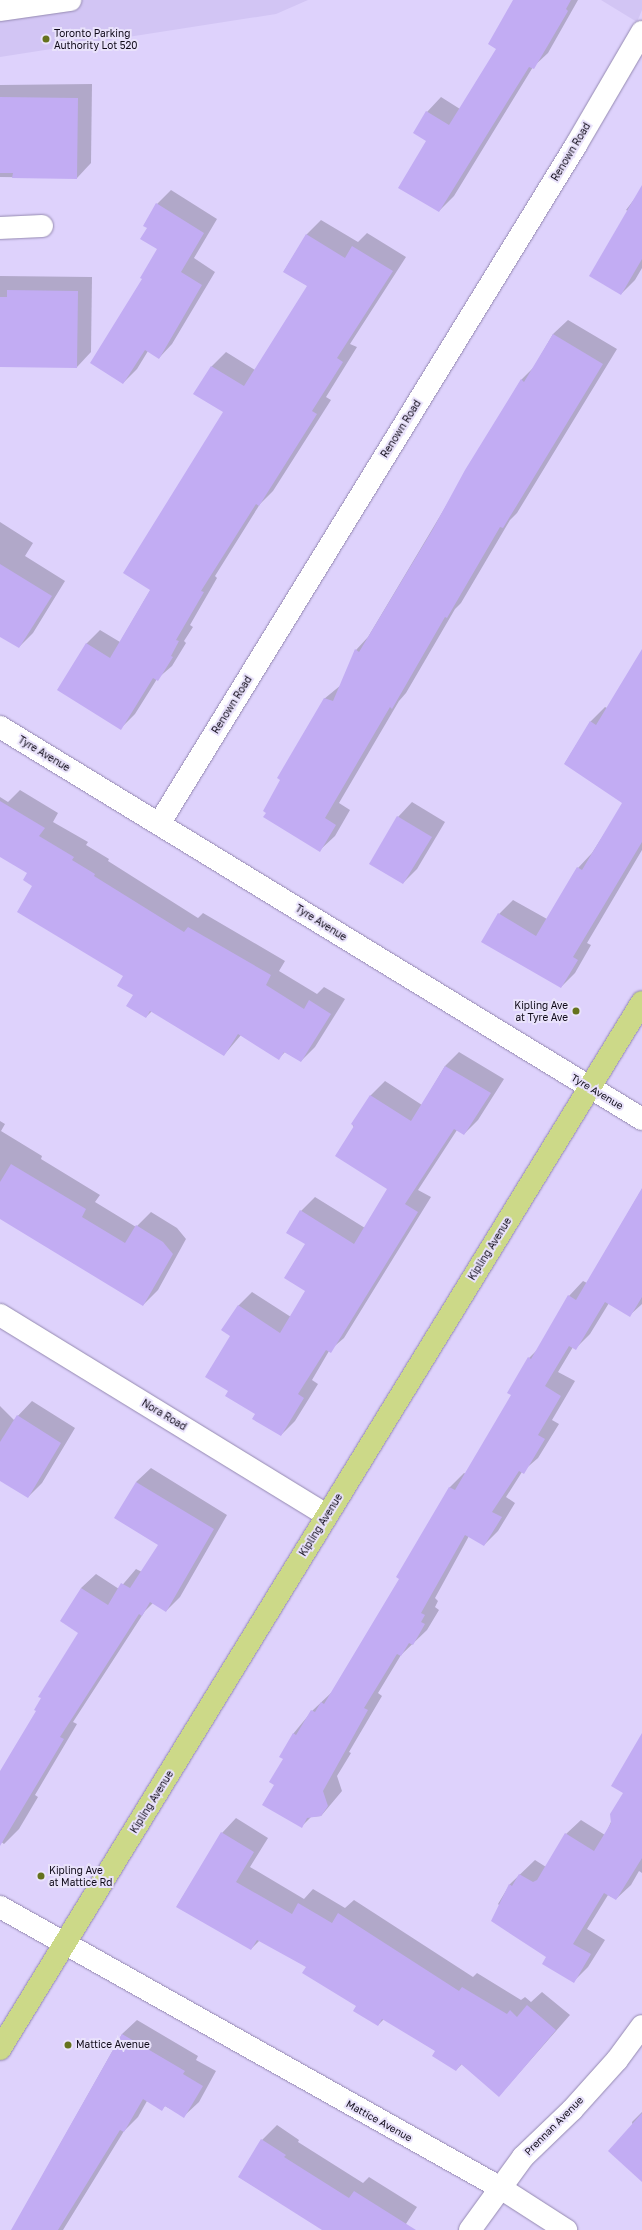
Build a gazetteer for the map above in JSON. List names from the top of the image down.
{
  "streets": {
    "main road": ["Kipling Avenue"],
    "street": [
      "Renown Road",
      "Tyre Avenue",
      "Nora Road",
      "Mattice Avenue",
      "Prennan Avenue"
    ]
  },
  "crossings": [
    ["Renown Road", "Tyre Avenue"],
    ["Tyre Avenue", "Kipling Avenue"],
    ["Kipling Avenue", "Nora Road"],
    ["Kipling Avenue", "Mattice Avenue"],
    ["Mattice Avenue", "Prennan Avenue"]
  ],
  "places": [
    "Toronto Parking Authority Lot 520",
    "Kipling Ave at Tyre Ave",
    "Kipling Ave at Mattice Rd",
    "Mattice Avenue"
  ]
}
